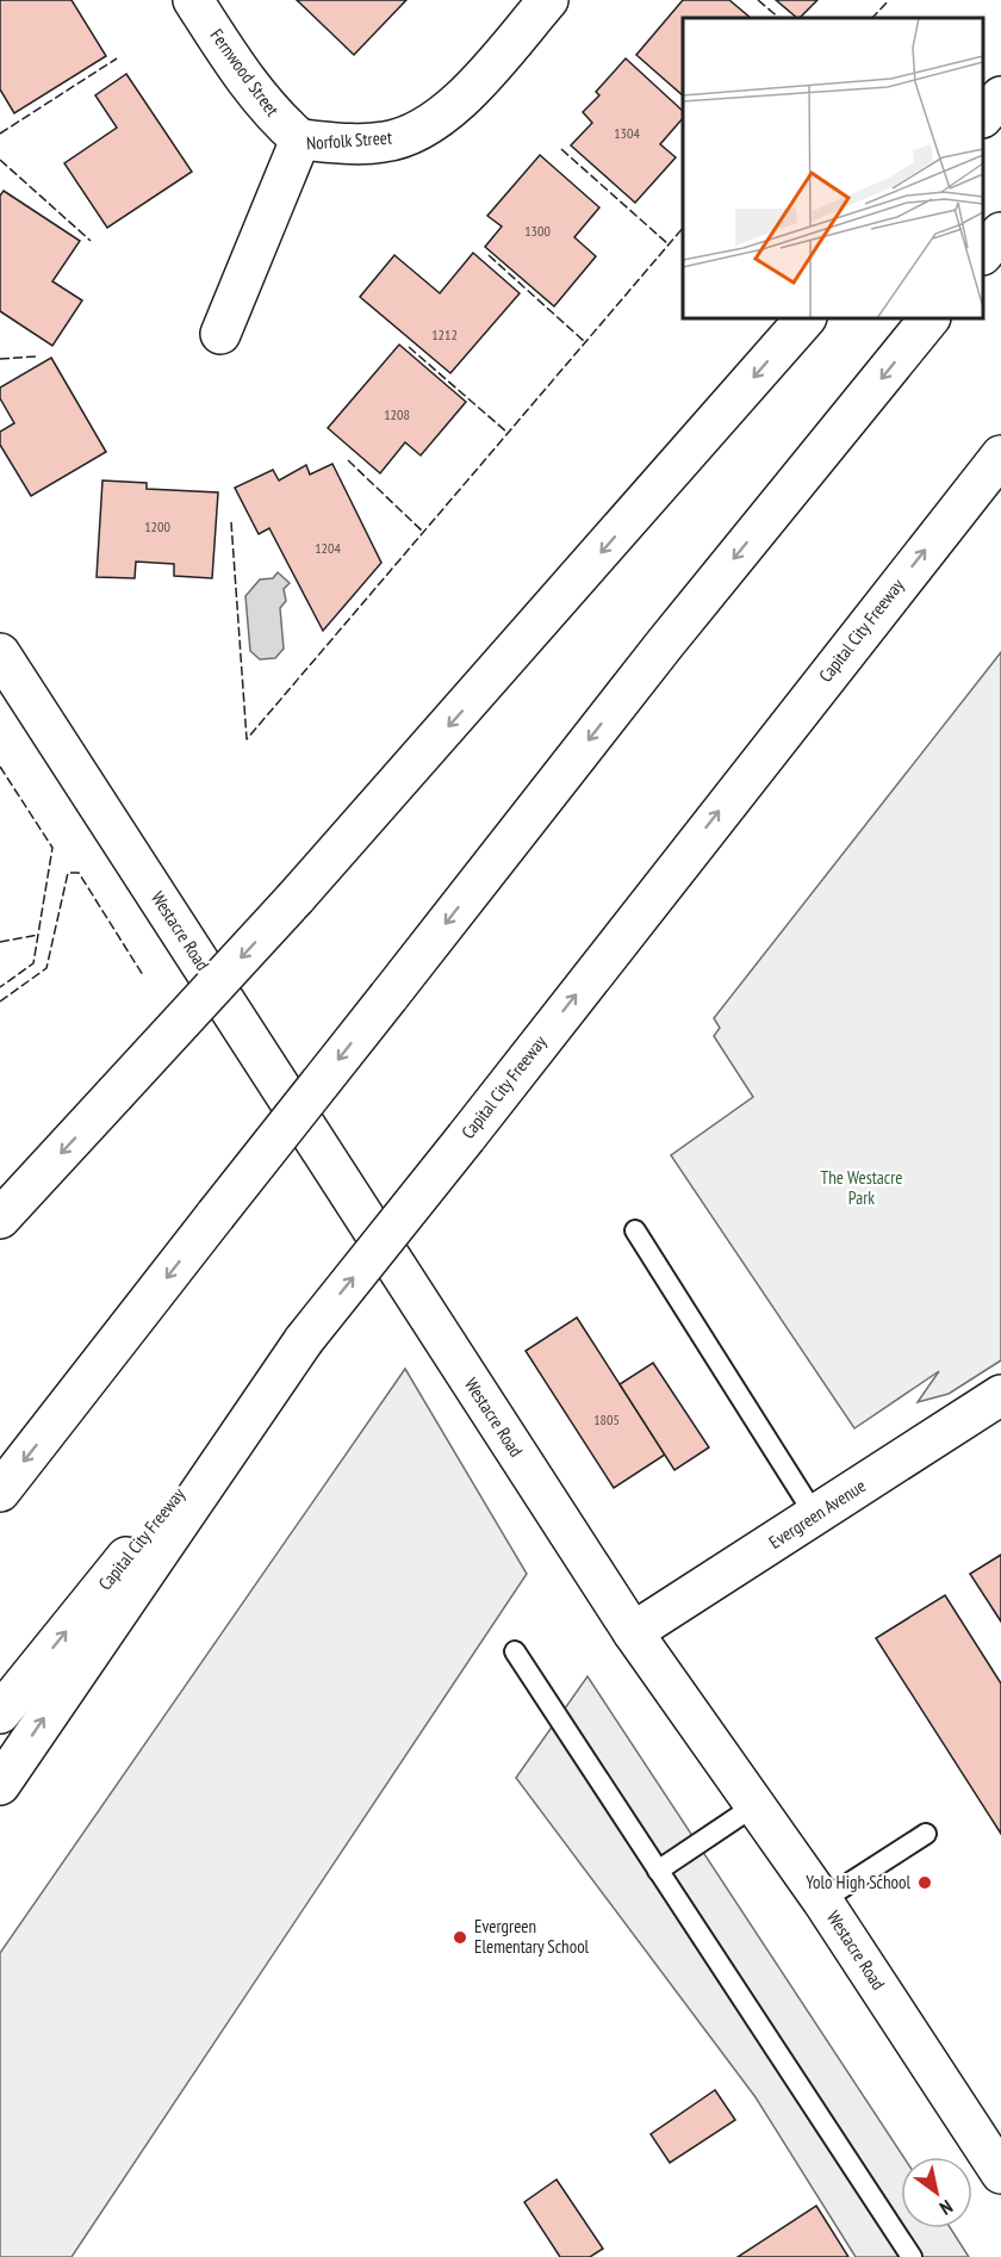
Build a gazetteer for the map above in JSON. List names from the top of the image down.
{
  "streets": {
    "main road": [
      "Fernwood Street",
      "Norfolk Street",
      "Capital City Freeway",
      "Westacre Road",
      "Evergreen Avenue"
    ]
  },
  "crossings": [
    ["Fernwood Street", "Norfolk Street"],
    ["Westacre Road", "Evergreen Avenue"]
  ],
  "parks": ["The Westacre Park"],
  "places": ["Yolo High School", "Evergreen Elementary School"],
  "house_numbers": [
    "1304",
    "1300",
    "1212",
    "1208",
    "1200",
    "1204",
    "1805"
  ],
  "north": "bottom right"
}
